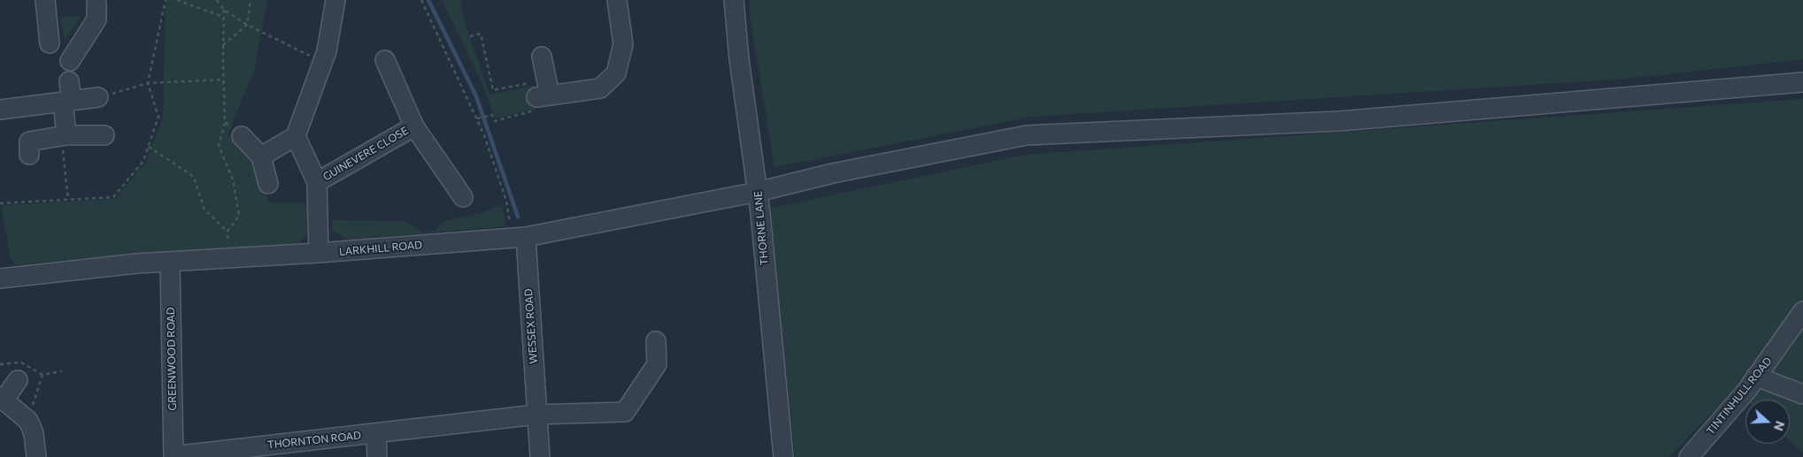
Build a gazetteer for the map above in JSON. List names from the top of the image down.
{
  "streets": {
    "street": [
      "GUINEVERE CLOSE",
      "THORNE LANE",
      "LARKHILL ROAD",
      "WESSEX ROAD",
      "GREENWOOD ROAD",
      "TINTINHULL ROAD",
      "THORNTON ROAD"
    ]
  },
  "crossings": [
    ["THORNE LANE", "LARKHILL ROAD"],
    ["LARKHILL ROAD", "WESSEX ROAD"],
    ["LARKHILL ROAD", "GREENWOOD ROAD"],
    ["WESSEX ROAD", "THORNTON ROAD"],
    ["GREENWOOD ROAD", "THORNTON ROAD"]
  ],
  "north": "right"
}
